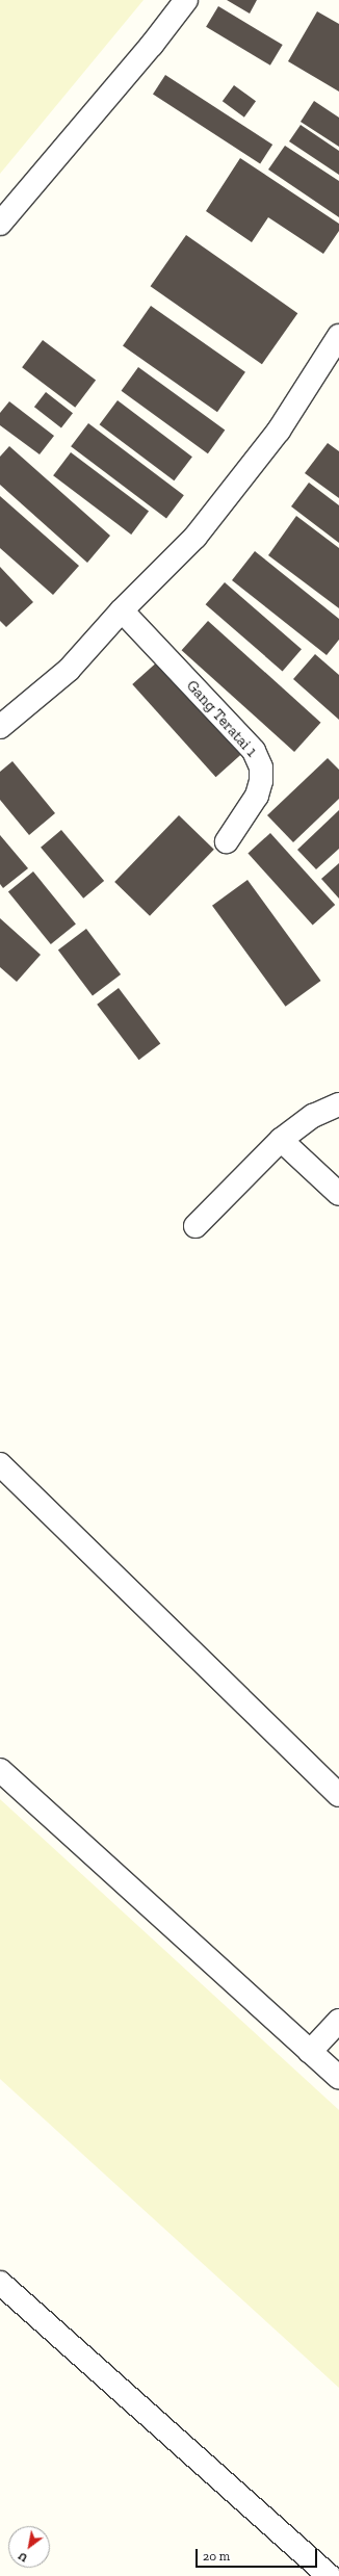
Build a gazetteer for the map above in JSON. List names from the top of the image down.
{
  "streets": {
    "street": ["Gang Teratai 1"]
  },
  "scale_bar": "20 m",
  "north": "bottom left"
}
